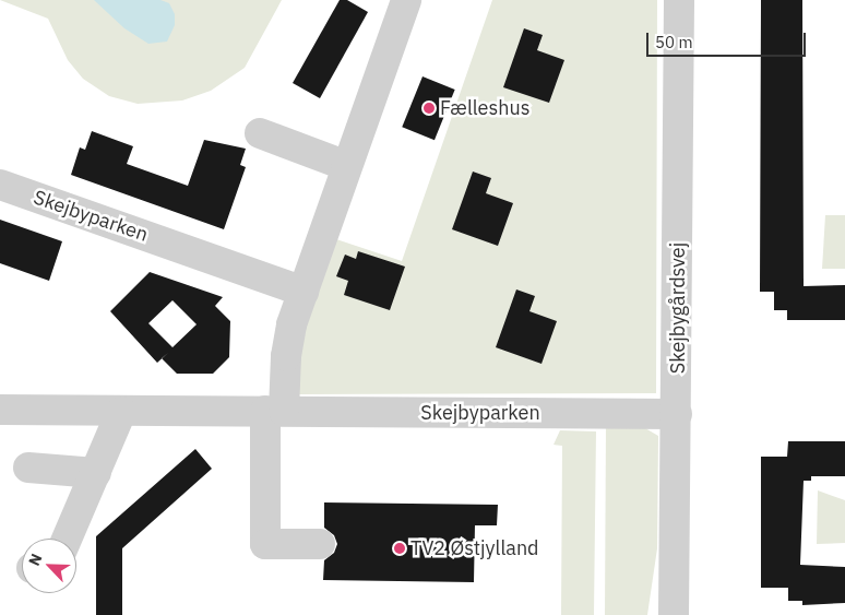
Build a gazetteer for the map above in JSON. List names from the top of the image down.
{
  "streets": {
    "street": ["Skejbyparken", "Skejbygårdsvej"]
  },
  "crossings": [
    ["Skejbyparken", "Skejbygårdsvej"]
  ],
  "places": ["Fælleshus", "TV2 Østjylland"],
  "scale_bar": "50 m",
  "north": "top left"
}
